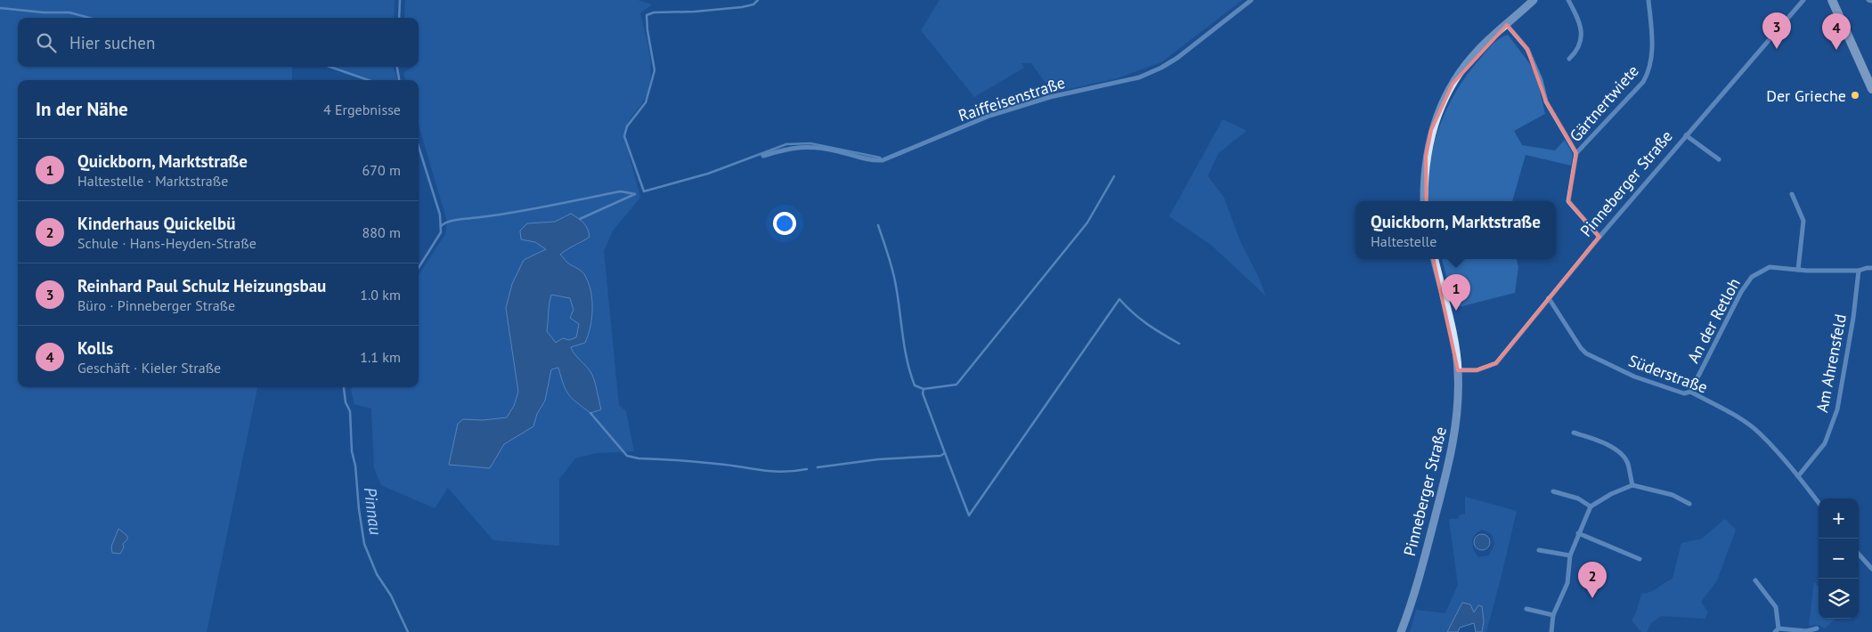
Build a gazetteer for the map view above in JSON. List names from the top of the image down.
{
  "streets": {
    "main road": ["Pinneberger Straße"],
    "street": [
      "Raiffeisenstraße",
      "Gärtnertwiete",
      "An der Retloh",
      "Am Ahrensfeld",
      "Süderstraße"
    ]
  },
  "crossings": [
    ["Gärtnertwiete", "Pinneberger Straße"],
    ["Pinneberger Straße", "Süderstraße"],
    ["An der Retloh", "Am Ahrensfeld"],
    ["An der Retloh", "Süderstraße"],
    ["Am Ahrensfeld", "Süderstraße"]
  ],
  "water": ["Pinnau"],
  "places": ["Der Grieche"],
  "page": {
    "pins": [
      "3",
      "4",
      "1",
      "2"
    ],
    "search": "Hier suchen",
    "heading": ["In der Nähe", "4 Ergebnisse"],
    "list": [
      {
        "mark": "1",
        "name": "Quickborn, Marktstraße",
        "note": "Haltestelle · Marktstraße",
        "value": "670 m"
      },
      {
        "mark": "2",
        "name": "Kinderhaus Quickelbü",
        "note": "Schule · Hans-Heyden-Straße",
        "value": "880 m"
      },
      {
        "mark": "3",
        "name": "Reinhard Paul Schulz Heizungsbau",
        "note": "Büro · Pinneberger Straße",
        "value": "1.0 km"
      },
      {
        "mark": "4",
        "name": "Kolls",
        "note": "Geschäft · Kieler Straße",
        "value": "1.1 km"
      }
    ],
    "popup": ["Quickborn, Marktstraße", "Haltestelle"],
    "map_buttons": ["+", "−"]
  }
}
